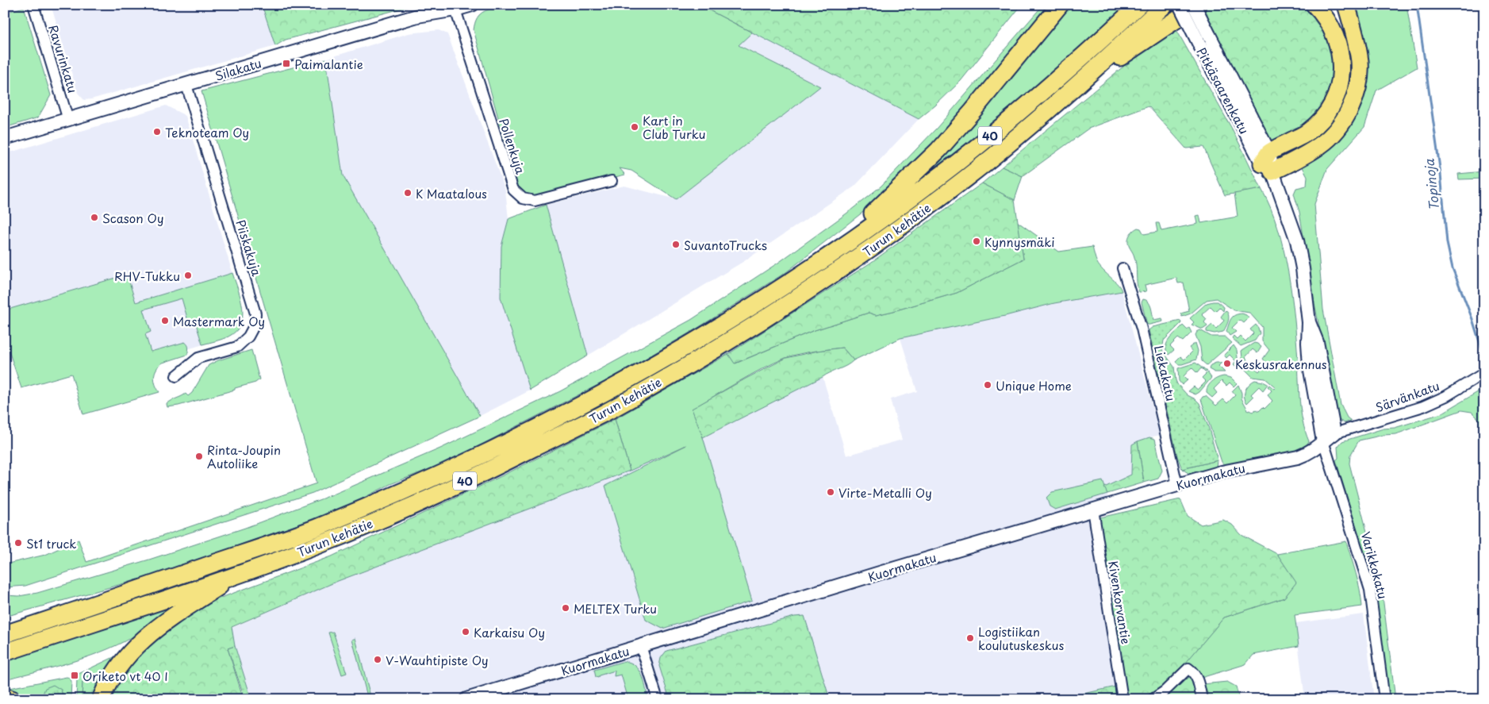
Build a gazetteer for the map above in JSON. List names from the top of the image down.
{
  "streets": {
    "highway": ["40", "Turun kehätie"],
    "street": [
      "Ravurinkatu",
      "Silakatu",
      "Pitkäsaarenkatu",
      "Pollenkuja",
      "Piiskakuja",
      "Liekakatu",
      "Särvänkatu",
      "Kuormakatu",
      "Varikkokatu",
      "Kivenkorvantie"
    ]
  },
  "crossings": [
    ["Ravurinkatu", "Silakatu"],
    ["Silakatu", "Pollenkuja"],
    ["Silakatu", "Piiskakuja"],
    ["Pitkäsaarenkatu", "Särvänkatu"],
    ["Pitkäsaarenkatu", "Kuormakatu"],
    ["Pitkäsaarenkatu", "Varikkokatu"],
    ["Liekakatu", "Kuormakatu"],
    ["Särvänkatu", "Kuormakatu"],
    ["Kuormakatu", "Varikkokatu"],
    ["Kuormakatu", "Kivenkorvantie"]
  ],
  "water": ["Topinoja"],
  "places": {
    "transit": ["Paimalantie", "Oriketo vt 40 I"],
    "other": [
      "Kart in Club Turku",
      "Teknoteam Oy",
      "K Maatalous",
      "Scason Oy",
      "Kynnysmäki",
      "SuvantoTrucks",
      "RHV-Tukku",
      "Mastermark Oy",
      "Keskusrakennus",
      "Unique Home",
      "Rinta-Joupin Autoliike",
      "Virte-Metalli Oy",
      "St1 truck",
      "MELTEX Turku",
      "Karkaisu Oy",
      "Logistiikan koulutuskeskus",
      "V-Wauhtipiste Oy"
    ]
  }
}
